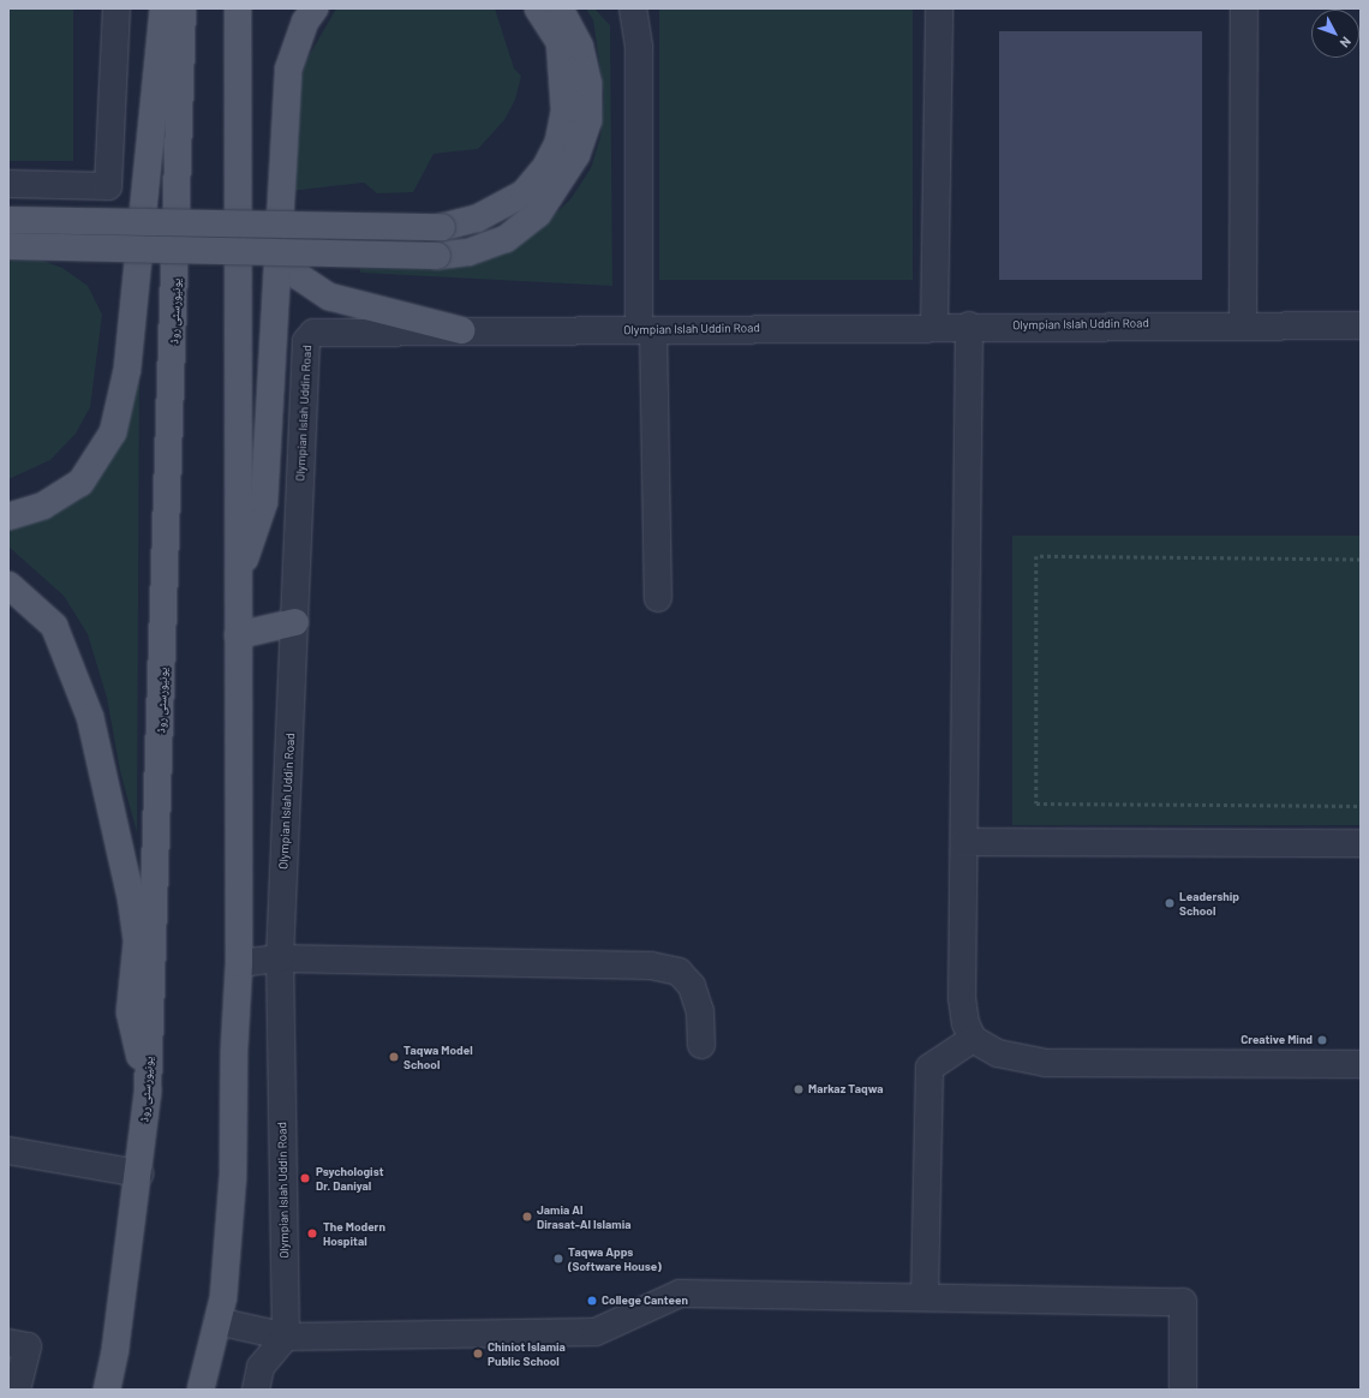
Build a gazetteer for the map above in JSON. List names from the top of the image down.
{
  "streets": {
    "main road": ["یونیورسٹی روڈ"],
    "street": ["Olympian Islah Uddin Road"]
  },
  "places": [
    "Leadership School",
    "Creative Mind",
    "Taqwa Model School",
    "Markaz Taqwa",
    "Psychologist Dr. Daniyal",
    "Jamia Al Dirasat-Al Islamia",
    "The Modern Hospital",
    "Taqwa Apps (Software House)",
    "College Canteen",
    "Chiniot Islamia Public School"
  ],
  "north": "bottom right"
}
